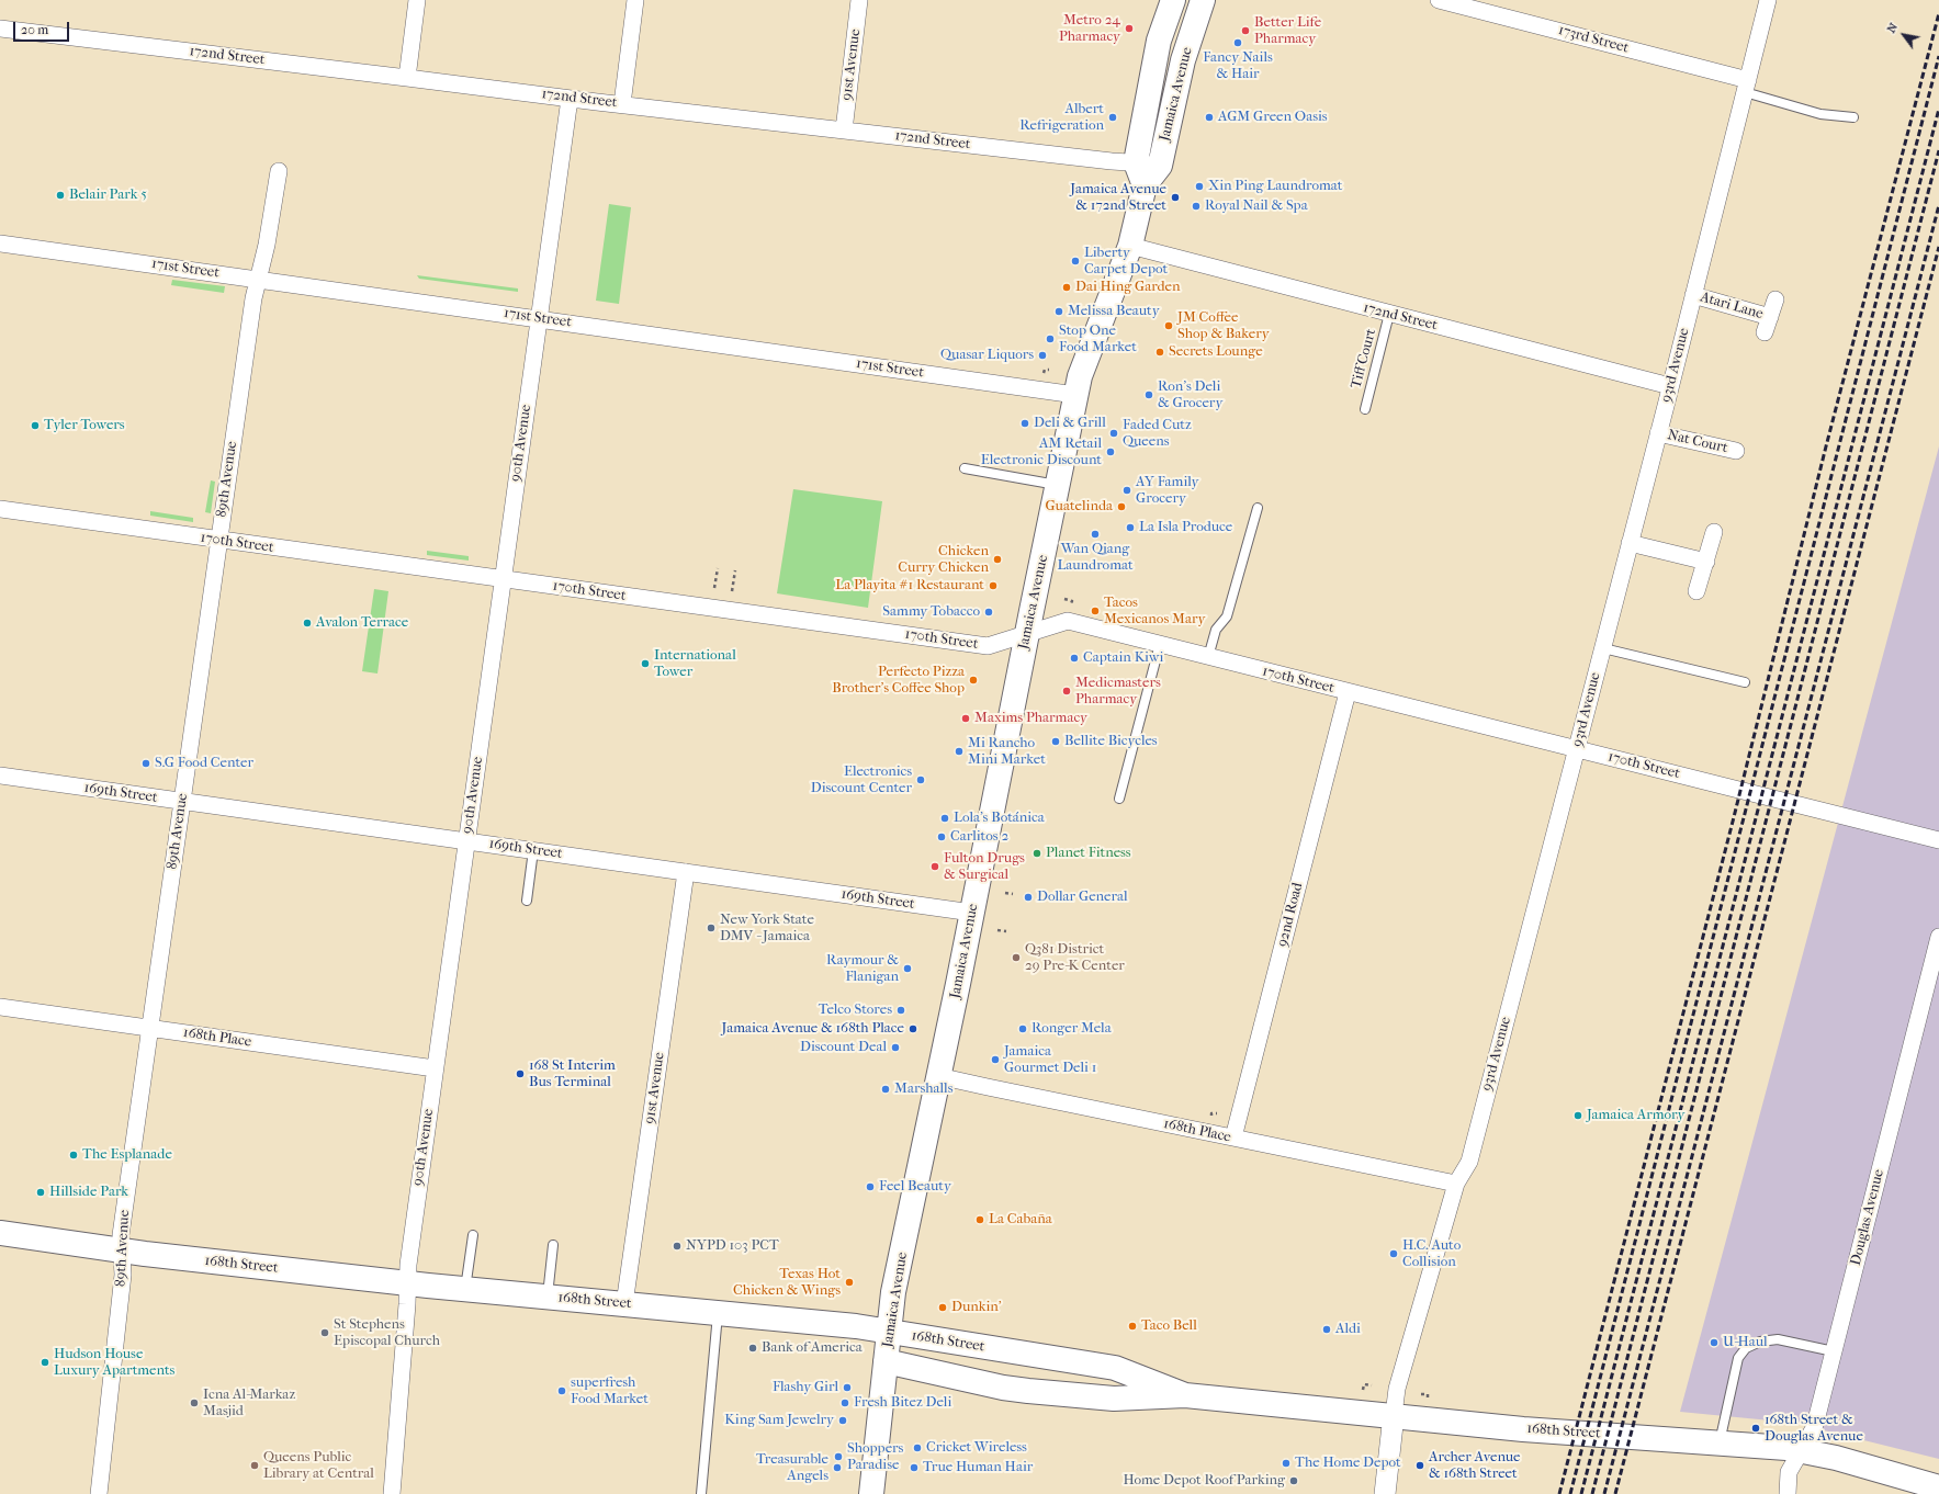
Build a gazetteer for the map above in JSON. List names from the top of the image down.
{
  "streets": {
    "main road": ["Jamaica Avenue", "168th Street"],
    "street": [
      "173rd Street",
      "172nd Street",
      "91st Avenue",
      "171st Street",
      "Atari Lane",
      "93rd Avenue",
      "Nat Court",
      "90th Avenue",
      "89th Avenue",
      "170th Street",
      "169th Street",
      "92nd Road",
      "168th Place",
      "Douglas Avenue"
    ],
    "lane": ["Tiff Court"]
  },
  "crossings": [
    ["173rd Street", "93rd Avenue"],
    ["172nd Street", "91st Avenue"],
    ["172nd Street", "Jamaica Avenue"],
    ["172nd Street", "Tiff Court"],
    ["172nd Street", "93rd Avenue"],
    ["172nd Street", "90th Avenue"],
    ["91st Avenue", "169th Street"],
    ["91st Avenue", "168th Street"],
    ["Jamaica Avenue", "171st Street"],
    ["Jamaica Avenue", "170th Street"],
    ["Jamaica Avenue", "169th Street"],
    ["Jamaica Avenue", "168th Place"],
    ["Jamaica Avenue", "168th Street"],
    ["171st Street", "90th Avenue"],
    ["171st Street", "89th Avenue"],
    ["Atari Lane", "93rd Avenue"],
    ["93rd Avenue", "Nat Court"],
    ["93rd Avenue", "170th Street"],
    ["93rd Avenue", "168th Place"],
    ["93rd Avenue", "168th Street"],
    ["90th Avenue", "170th Street"],
    ["90th Avenue", "169th Street"],
    ["90th Avenue", "168th Place"],
    ["90th Avenue", "168th Street"],
    ["89th Avenue", "170th Street"],
    ["89th Avenue", "169th Street"],
    ["89th Avenue", "168th Place"],
    ["89th Avenue", "168th Street"],
    ["170th Street", "92nd Road"],
    ["92nd Road", "168th Place"],
    ["Douglas Avenue", "168th Street"]
  ],
  "places": [
    "Metro 24 Pharmacy",
    "Better Life Pharmacy",
    "Fancy Nails & Hair",
    "Albert Refrigeration",
    "AGM Green Oasis",
    "Xin Ping Laundromat",
    "Belair Park 5",
    "Jamaica Avenue & 172nd Street",
    "Royal Nail & Spa",
    "Liberty Carpet Depot",
    "Dai Hing Garden",
    "Melissa Beauty",
    "JM Coffee Shop & Bakery",
    "Stop One Food Market",
    "Secrets Lounge",
    "Quasar Liquors",
    "Ron's Deli & Grocery",
    "Deli & Grill",
    "Tyler Towers",
    "Faded Cutz Queens",
    "AM Retail Electronic Discount",
    "AY Family Grocery",
    "Guatelinda",
    "La Isla Produce",
    "Wan Qiang Laundromat",
    "Chicken Curry Chicken",
    "La Playita #1 Restaurant",
    "Tacos Mexicanos Mary",
    "Sammy Tobacco",
    "Avalon Terrace",
    "Captain Kiwi",
    "International Tower",
    "Perfecto Pizza Brother's Coffee Shop",
    "Medicmasters Pharmacy",
    "Maxims Pharmacy",
    "Bellite Bicycles",
    "Mi Rancho Mini Market",
    "S.G Food Center",
    "Electronics Discount Center",
    "Lola's Botánica",
    "Carlitos 2",
    "Planet Fitness",
    "Fulton Drugs & Surgical",
    "Dollar General",
    "New York State DMV - Jamaica",
    "Q381 District 29 Pre-K Center",
    "Raymour & Flanigan",
    "Telco Stores",
    "Jamaica Avenue & 168th Place",
    "Ronger Mela",
    "Discount Deal",
    "Jamaica Gourmet Deli 1",
    "168 St Interim Bus Terminal",
    "Marshalls",
    "Jamaica Armory",
    "The Esplanade",
    "Feel Beauty",
    "Hillside Park",
    "La Cabaña",
    "NYPD 103 PCT",
    "H.C. Auto Collision",
    "Texas Hot Chicken & Wings",
    "Dunkin'",
    "Taco Bell",
    "Aldi",
    "St Stephens Episcopal Church",
    "U-Haul",
    "Bank of America",
    "Hudson House Luxury Apartments",
    "Flashy Girl",
    "superfresh Food Market",
    "Icna Al-Markaz Masjid",
    "Fresh Bitez Deli",
    "King Sam Jewelry",
    "168th Street & Douglas Avenue",
    "Cricket Wireless",
    "Shoppers Paradise",
    "The Home Depot",
    "Queens Public Library at Central",
    "Archer Avenue & 168th Street",
    "Treasurable Angels",
    "True Human Hair",
    "Home Depot Roof Parking"
  ],
  "scale_bar": "20 m",
  "north": "top left"
}
